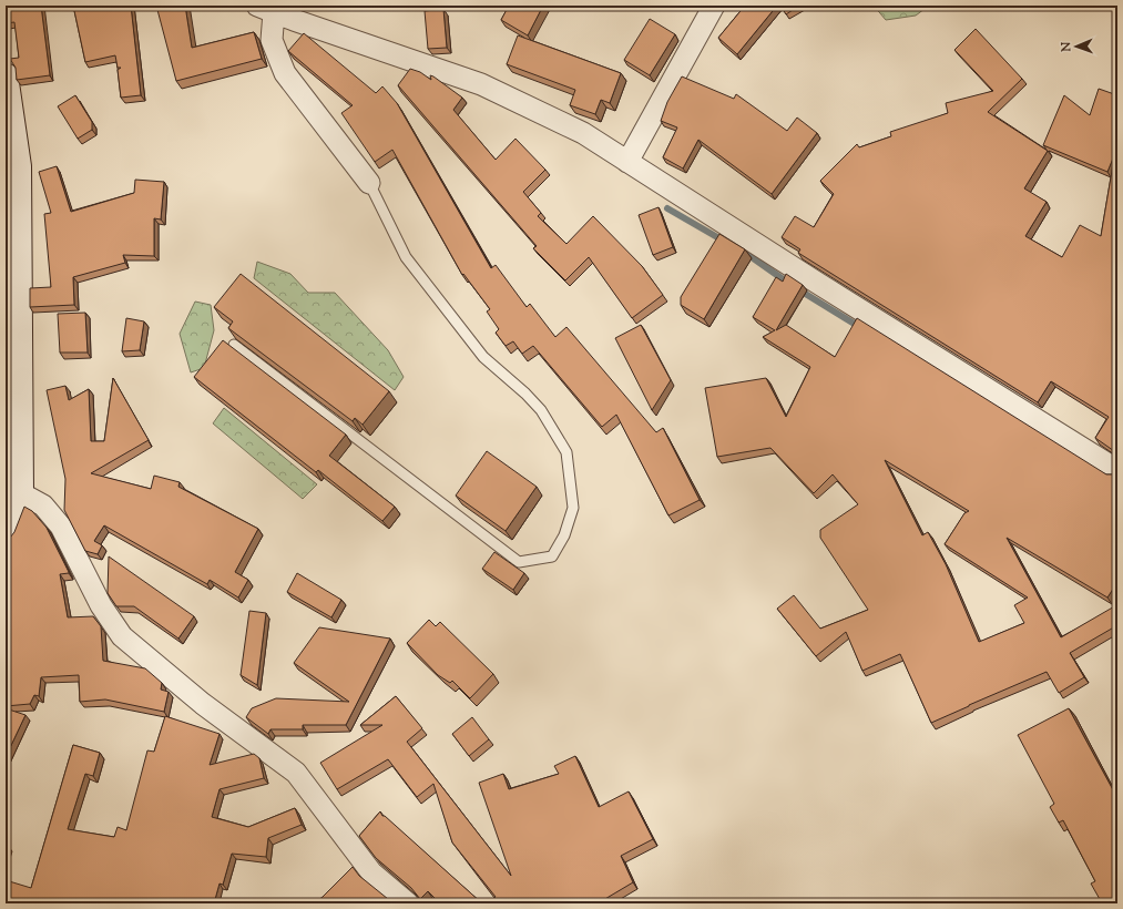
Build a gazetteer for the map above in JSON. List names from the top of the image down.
{
  "north": "left"
}
